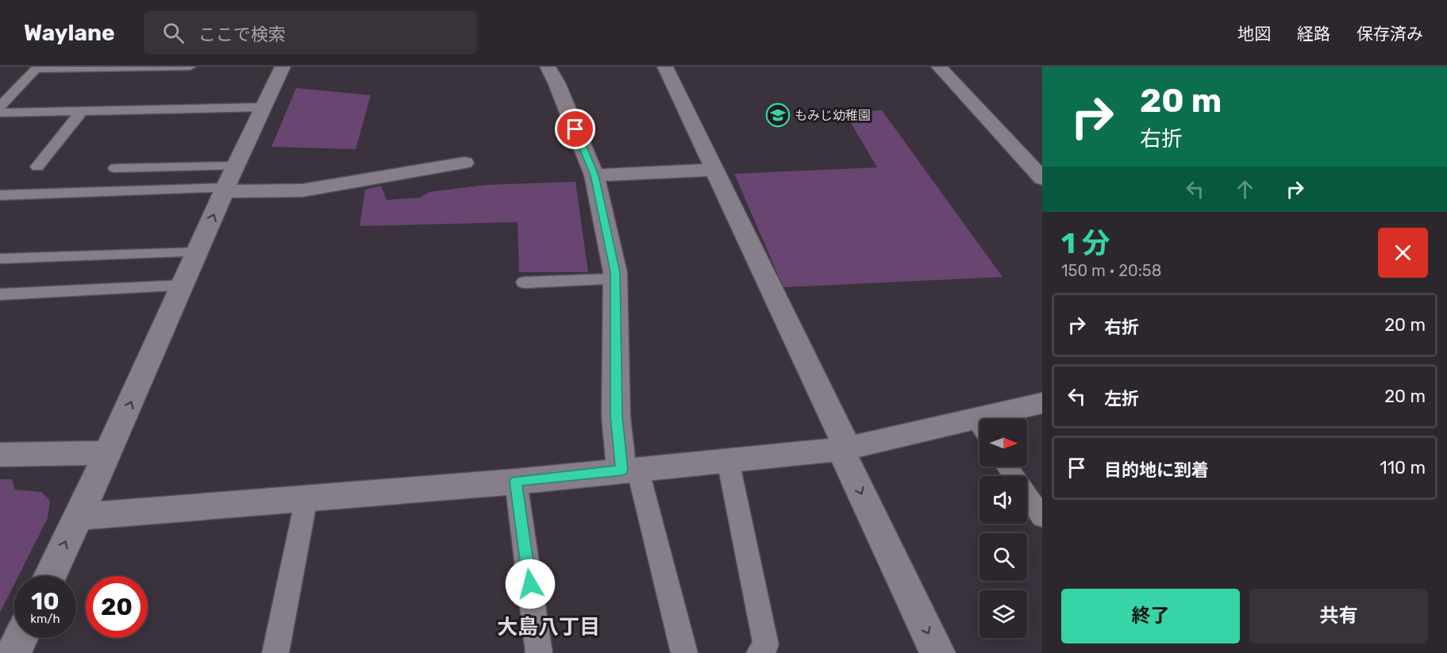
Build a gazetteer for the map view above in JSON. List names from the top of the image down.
{
  "districts": ["大島八丁目"],
  "places": {
    "school or university": ["もみじ幼稚園"]
  },
  "north": "right",
  "page": {
    "header": "Waylane",
    "search": "ここで検索",
    "nav": ["地図", "経路", "保存済み"],
    "turn": ["20 m", "右折"],
    "heading": ["1 分", "150 m · 20:58"],
    "list": [
      {
        "name": "右折",
        "value": "20 m"
      },
      {
        "name": "左折",
        "value": "20 m"
      },
      {
        "name": "目的地に到着",
        "value": "110 m"
      }
    ],
    "speed": "10 km/h",
    "limit": "20",
    "buttons": ["終了", "共有"]
  }
}
